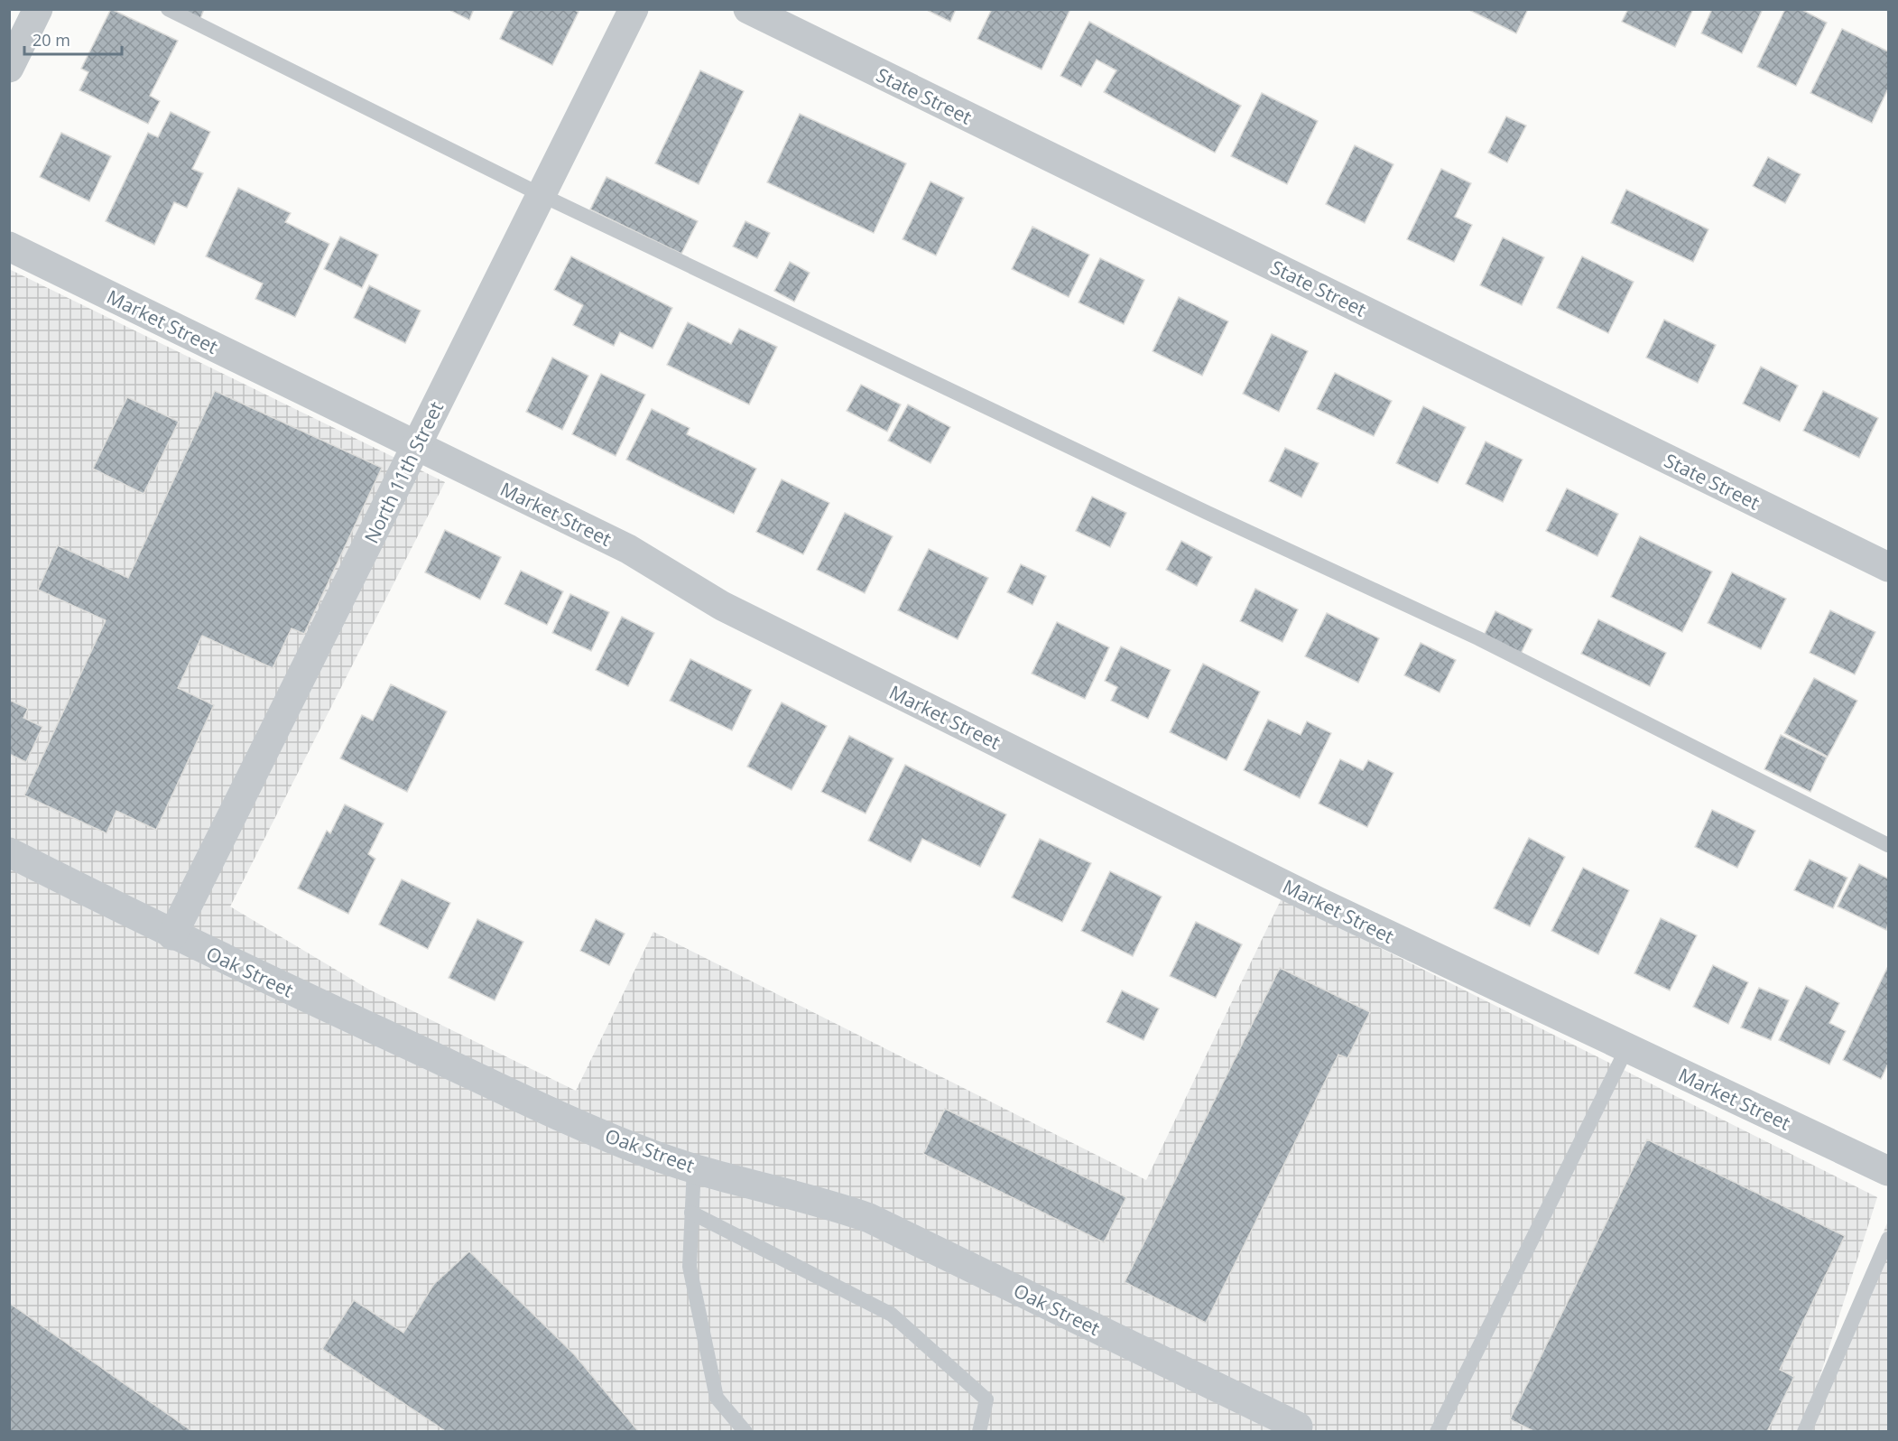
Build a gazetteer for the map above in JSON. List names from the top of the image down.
{
  "streets": {
    "street": [
      "State Street",
      "Market Street",
      "North 11th Street",
      "Oak Street"
    ]
  },
  "crossings": [
    ["Market Street", "North 11th Street"],
    ["North 11th Street", "Oak Street"]
  ],
  "scale_bar": "20 m"
}
